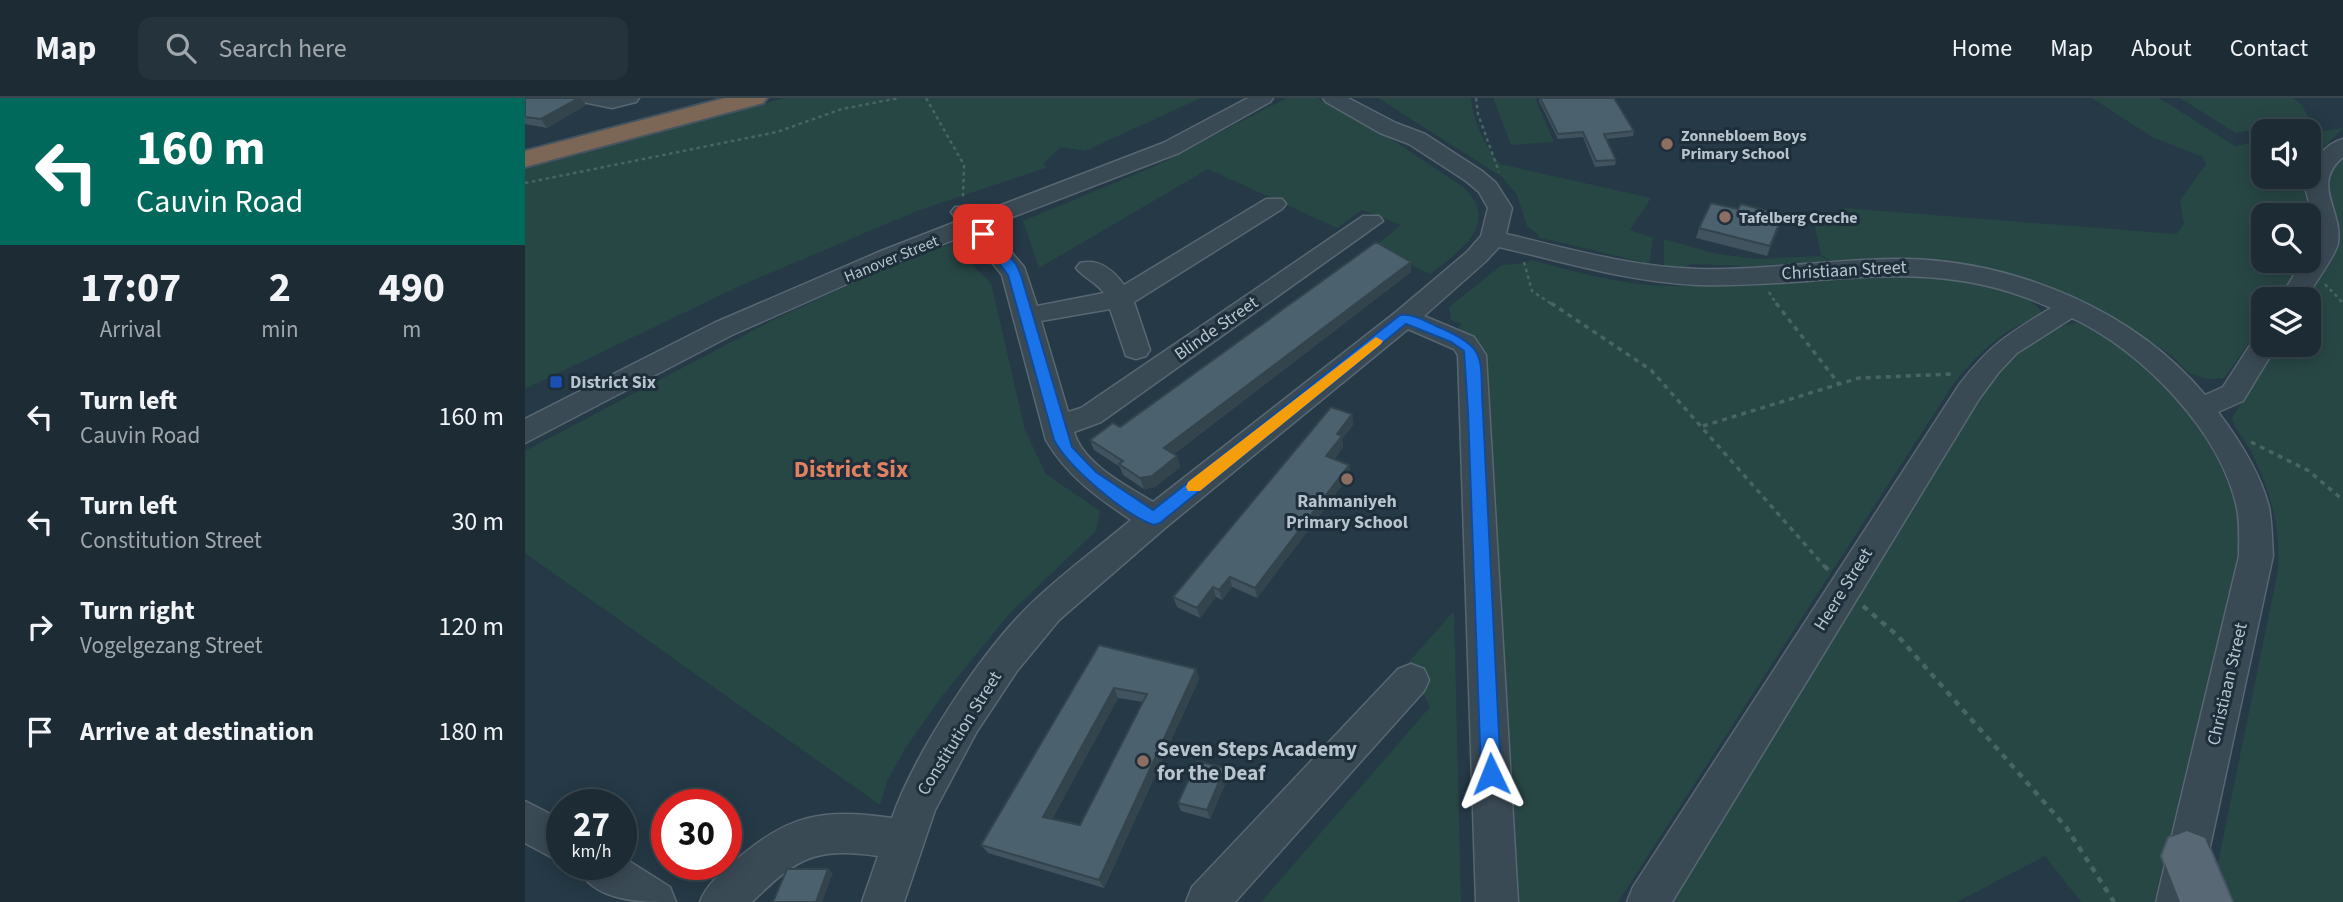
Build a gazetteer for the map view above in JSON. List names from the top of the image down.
{
  "streets": {
    "street": [
      "Hanover Street",
      "Christiaan Street",
      "Blinde Street",
      "Heere Street",
      "Constitution Street"
    ]
  },
  "crossings": [
    ["Christiaan Street", "Heere Street"],
    ["Christiaan Street", "Constitution Street"]
  ],
  "districts": ["District Six"],
  "places": {
    "other": [
      "Zonnebloem Boys Primary School",
      "Tafelberg Creche",
      "Rahmaniyeh Primary School",
      "Seven Steps Academy for the Deaf"
    ],
    "transit": ["District Six"]
  },
  "page": {
    "header": "Map",
    "search": "Search here",
    "nav": [
      "Home",
      "Map",
      "About",
      "Contact"
    ],
    "turn": ["160 m", "Cauvin Road"],
    "eta": [
      "17:07",
      "Arrival",
      "2",
      "min",
      "490",
      "m"
    ],
    "list": [
      {
        "name": "Turn left",
        "note": "Cauvin Road",
        "value": "160 m"
      },
      {
        "name": "Turn left",
        "note": "Constitution Street",
        "value": "30 m"
      },
      {
        "name": "Turn right",
        "note": "Vogelgezang Street",
        "value": "120 m"
      },
      {
        "name": "Arrive at destination",
        "value": "180 m"
      }
    ],
    "speed": "27 km/h",
    "limit": "30"
  }
}
